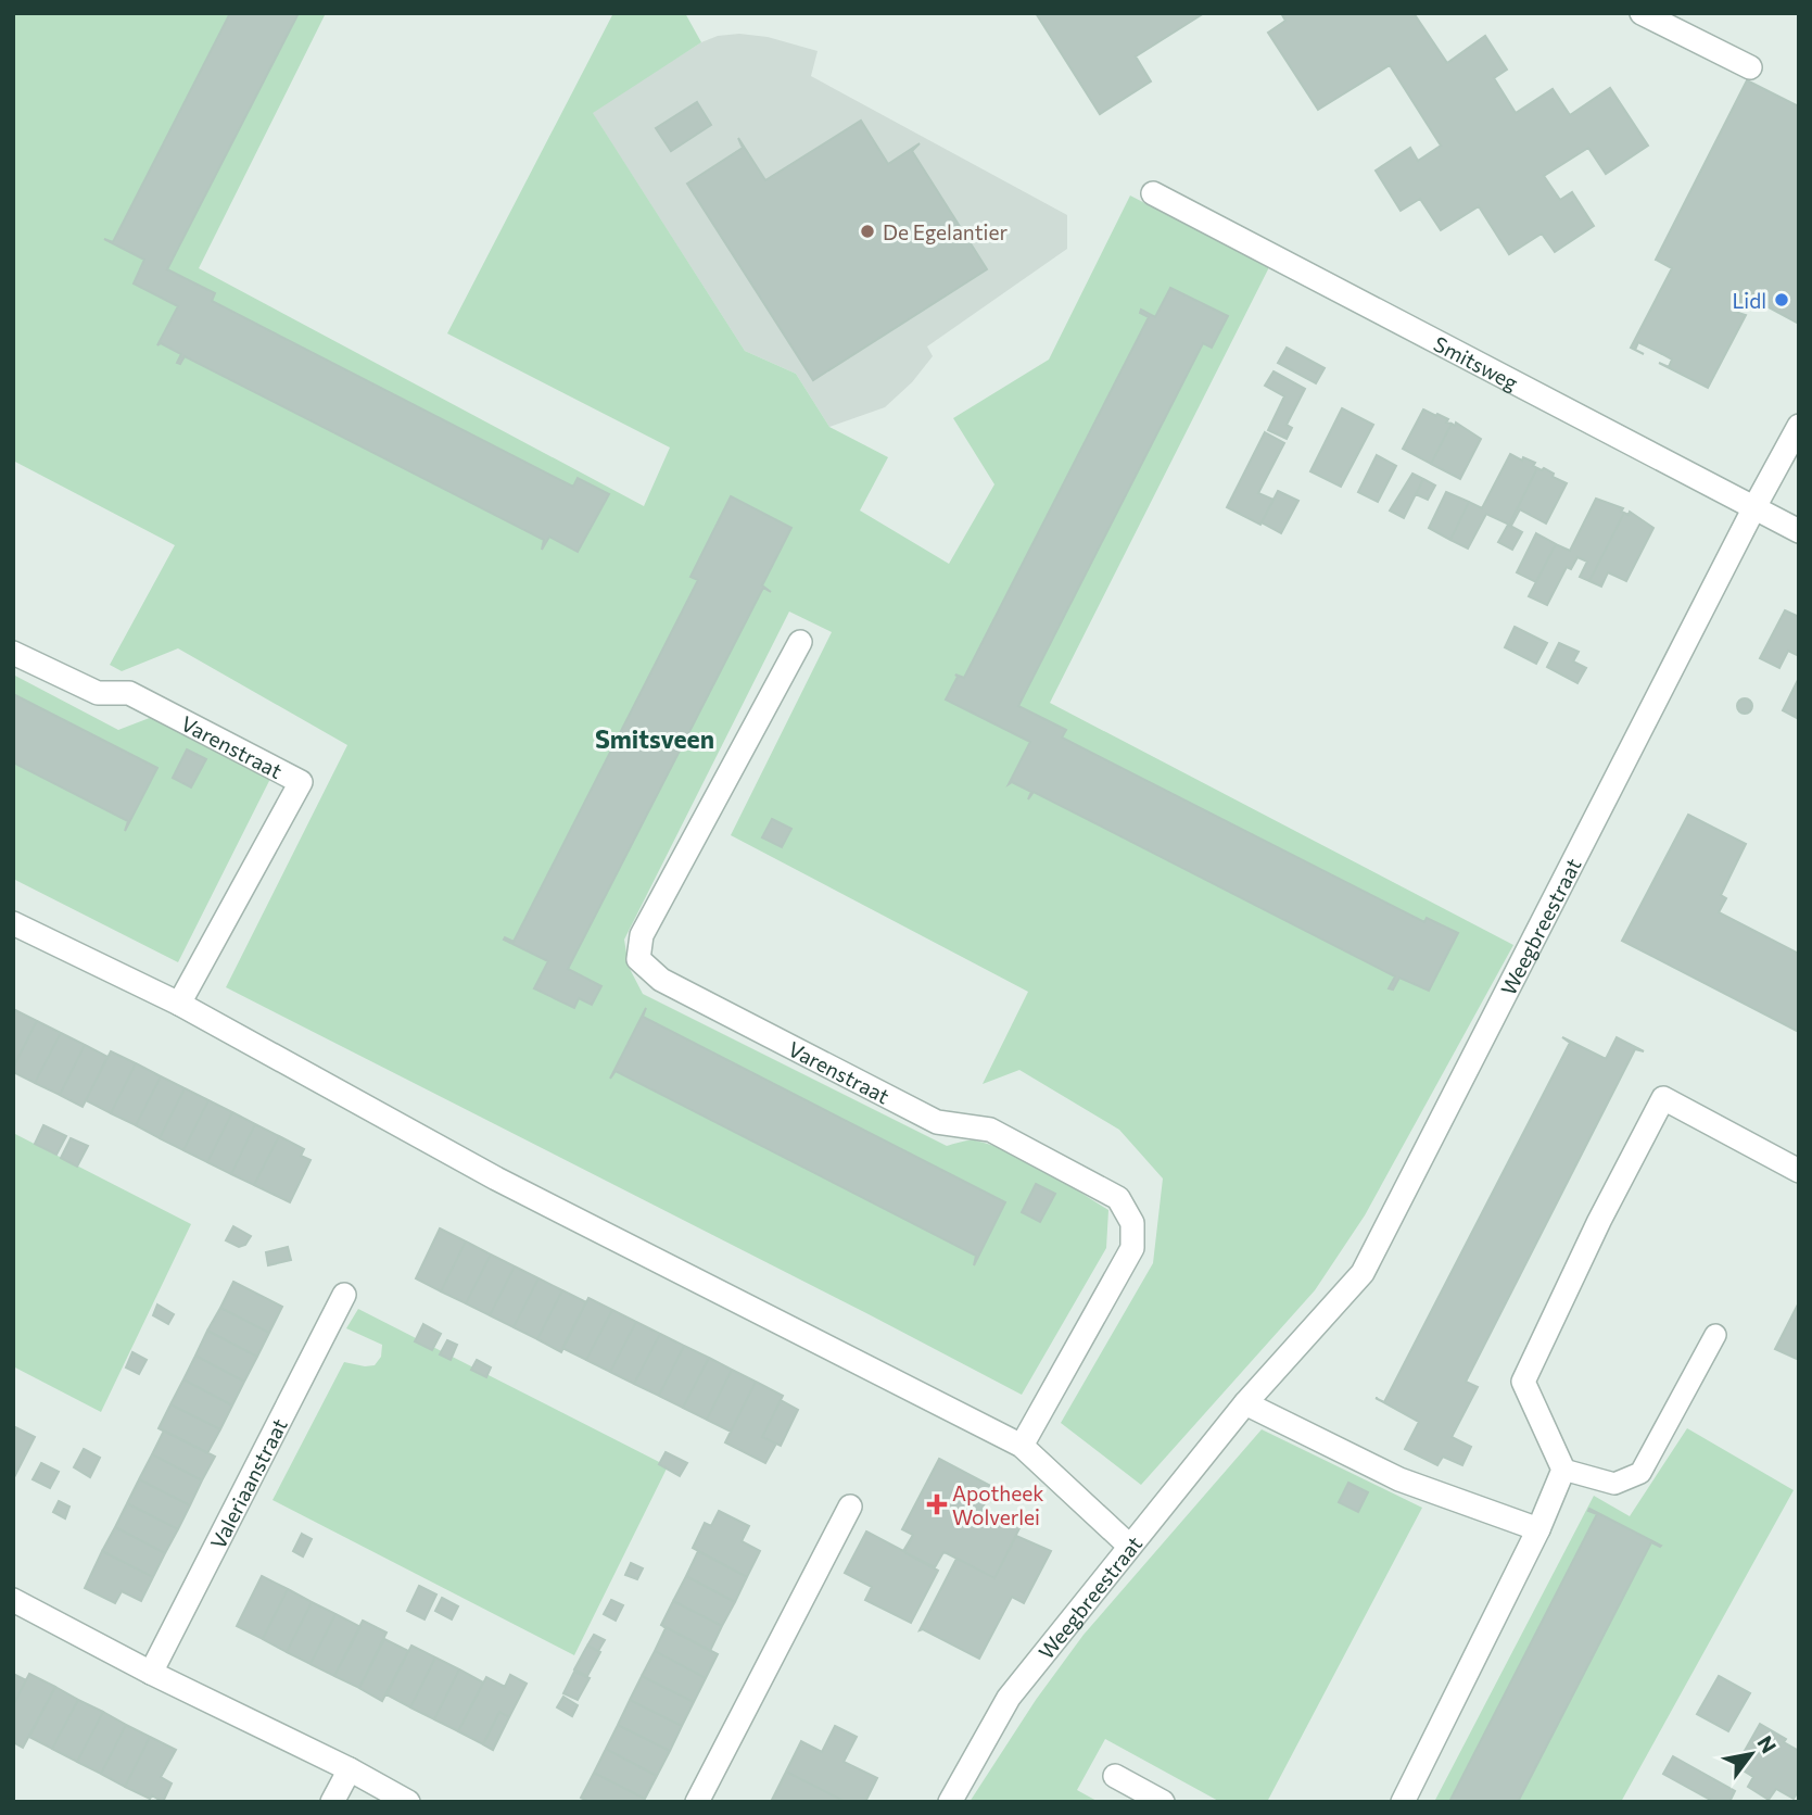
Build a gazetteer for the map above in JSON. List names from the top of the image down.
{
  "streets": {
    "street": [
      "Smitsweg",
      "Varenstraat",
      "Weegbreestraat",
      "Valeriaanstraat"
    ]
  },
  "crossings": [
    ["Smitsweg", "Weegbreestraat"]
  ],
  "districts": ["Smitsveen"],
  "places": {
    "other": ["De Egelantier", "Lidl"],
    "health": ["Apotheek Wolverlei"]
  },
  "north": "top right"
}
